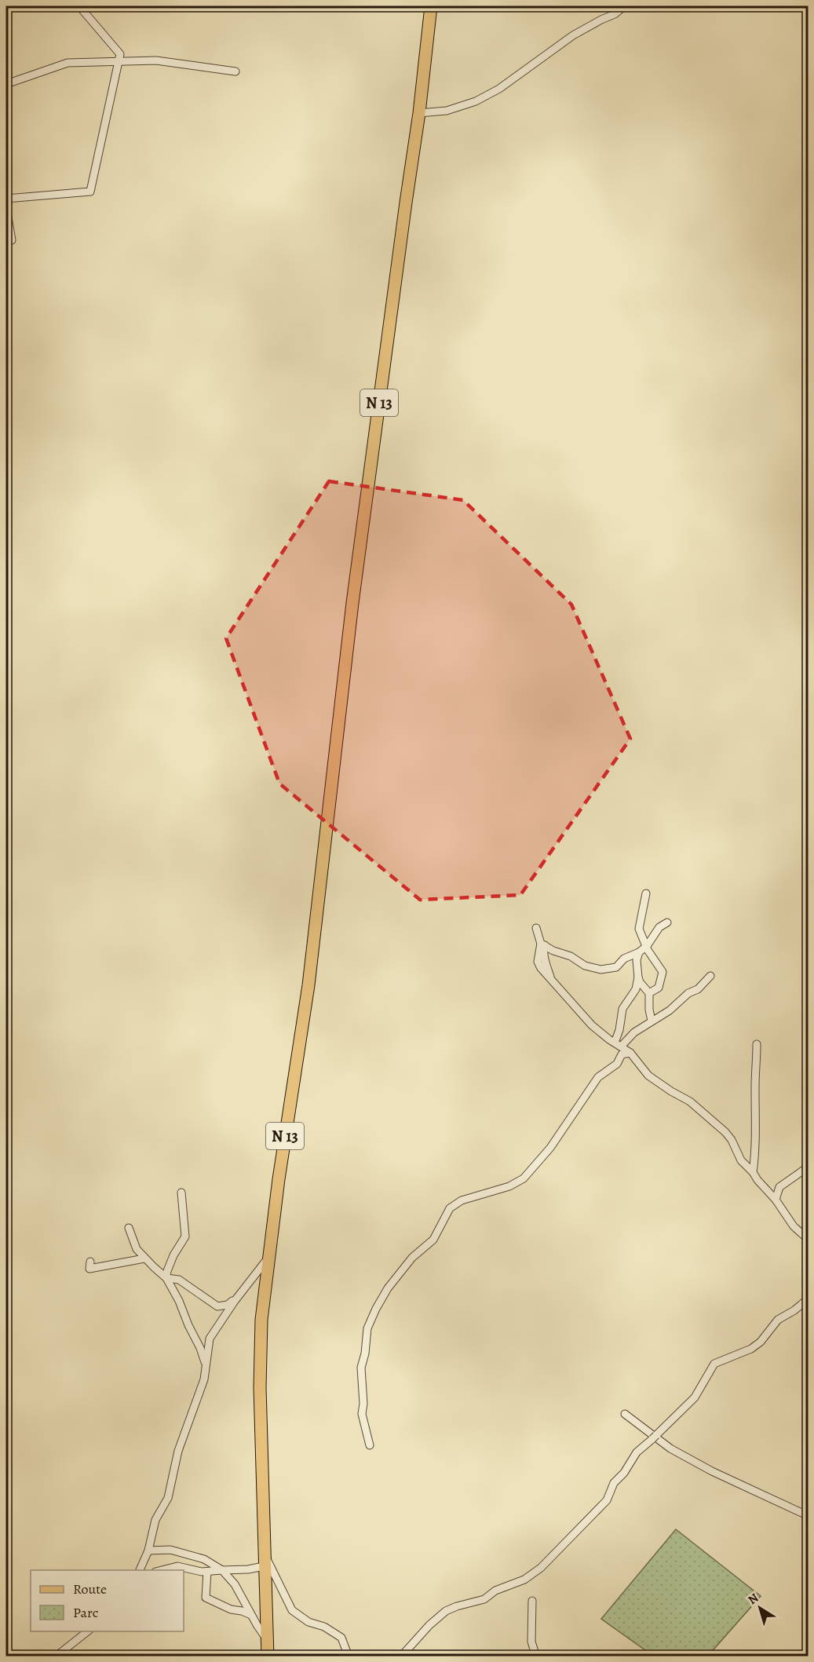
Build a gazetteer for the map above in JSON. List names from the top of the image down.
{
  "streets": {
    "main road": ["N 13"]
  },
  "legend": ["Route", "Parc"],
  "north": "top left"
}
